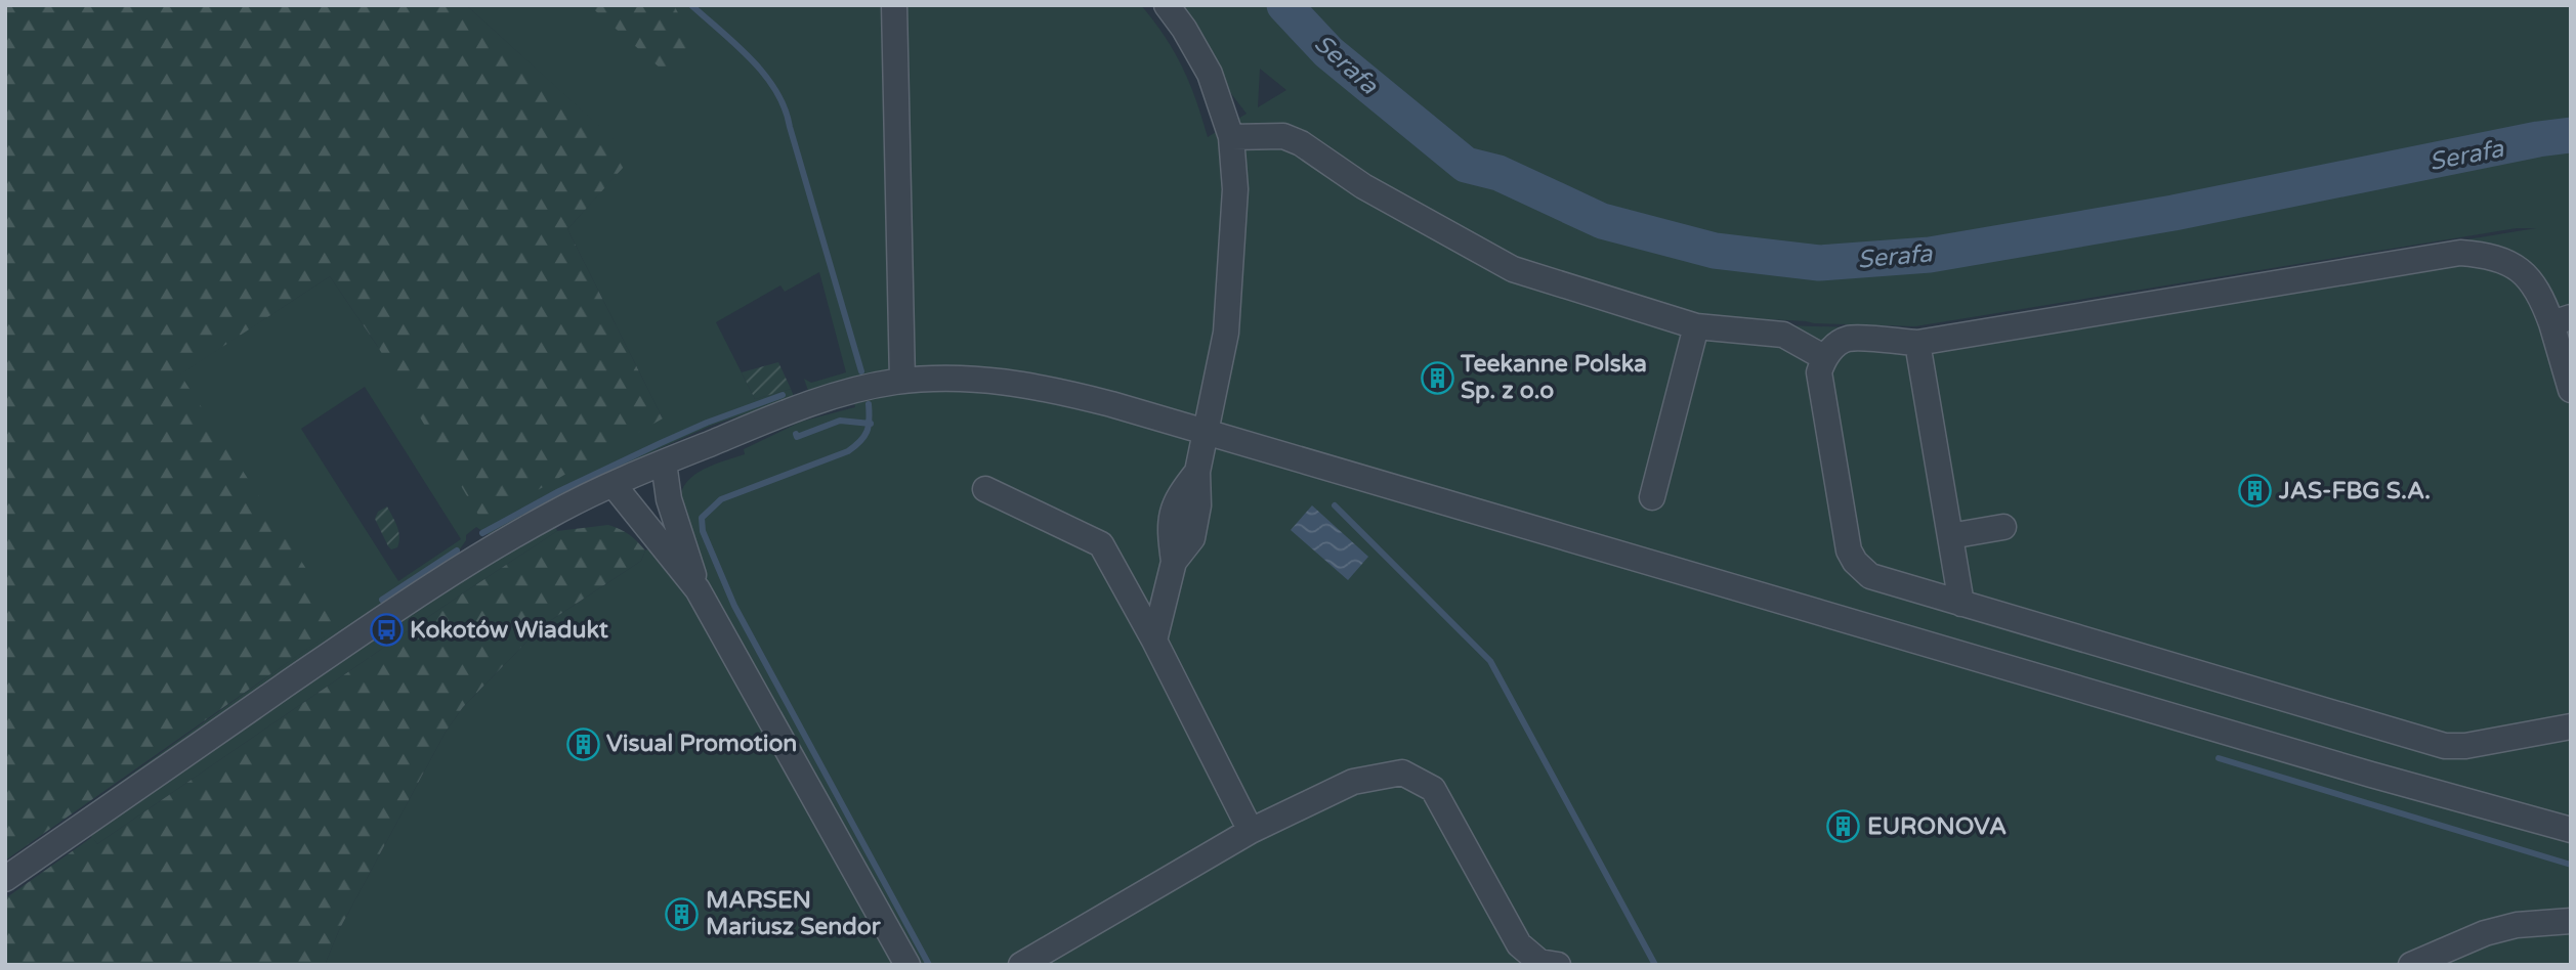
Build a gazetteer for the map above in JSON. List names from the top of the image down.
{
  "water": ["Serafa"],
  "places": {
    "building": [
      "Teekanne Polska Sp. z o.o",
      "JAS-FBG S.A.",
      "Visual Promotion",
      "EURONOVA",
      "MARSEN Mariusz Sendor"
    ],
    "bus stop": ["Kokotów Wiadukt"]
  }
}
